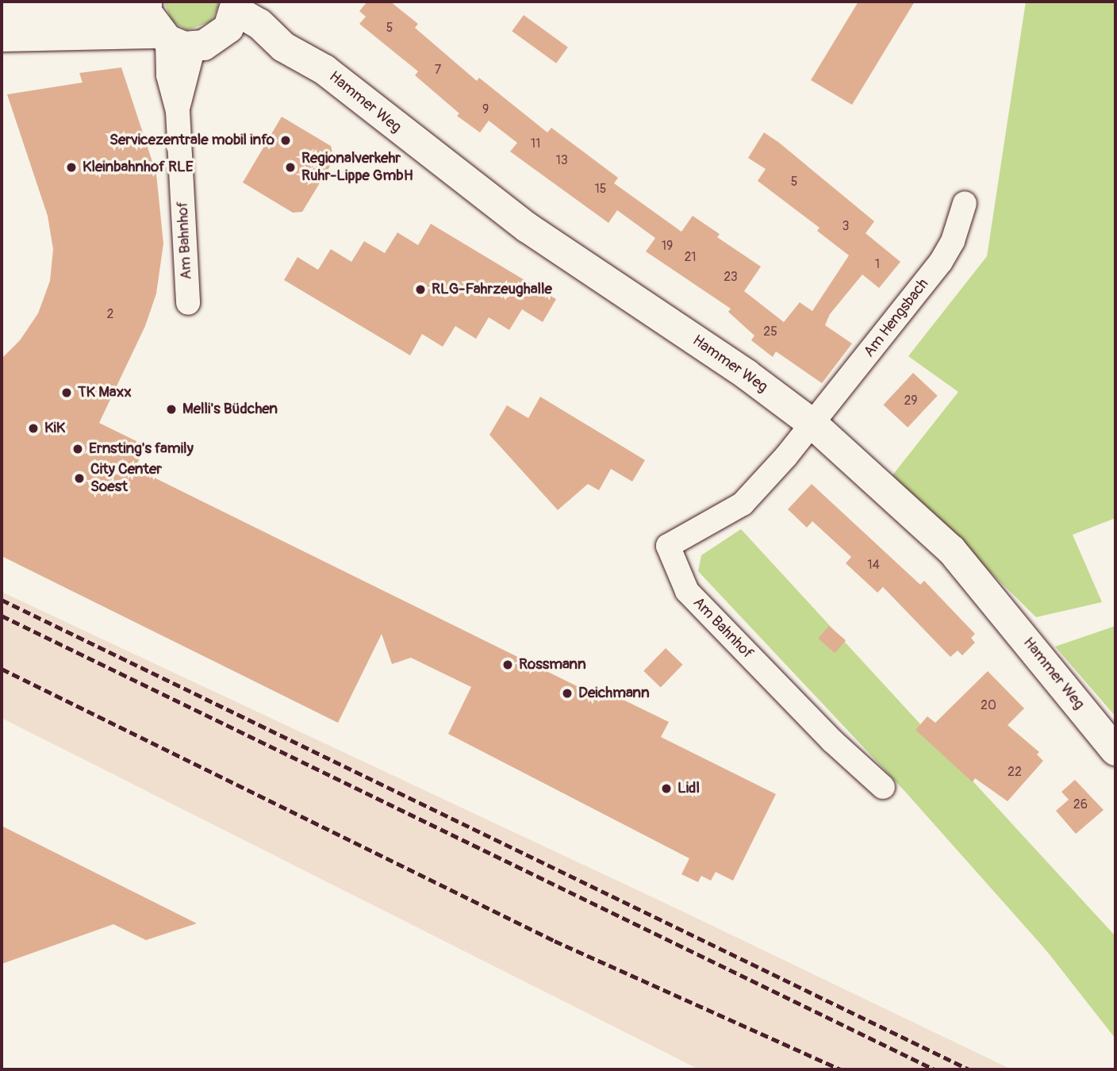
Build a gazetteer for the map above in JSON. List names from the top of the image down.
{
  "streets": {
    "street": ["Hammer Weg", "Am Bahnhof", "Am Hengsbach"]
  },
  "crossings": [
    ["Hammer Weg", "Am Bahnhof"],
    ["Hammer Weg", "Am Hengsbach"],
    ["Am Bahnhof", "Am Hengsbach"]
  ],
  "places": [
    "Servicezentrale mobil info",
    "Kleinbahnhof RLE",
    "Regionalverkehr Ruhr-Lippe GmbH",
    "RLG-Fahrzeughalle",
    "TK Maxx",
    "Melli's Büdchen",
    "KiK",
    "Ernsting's family",
    "City Center Soest",
    "Rossmann",
    "Deichmann",
    "Lidl"
  ],
  "house_numbers": [
    "5",
    "7",
    "9",
    "11",
    "13",
    "5",
    "15",
    "3",
    "19",
    "21",
    "1",
    "23",
    "2",
    "25",
    "29",
    "14",
    "20",
    "22",
    "26"
  ]
}
